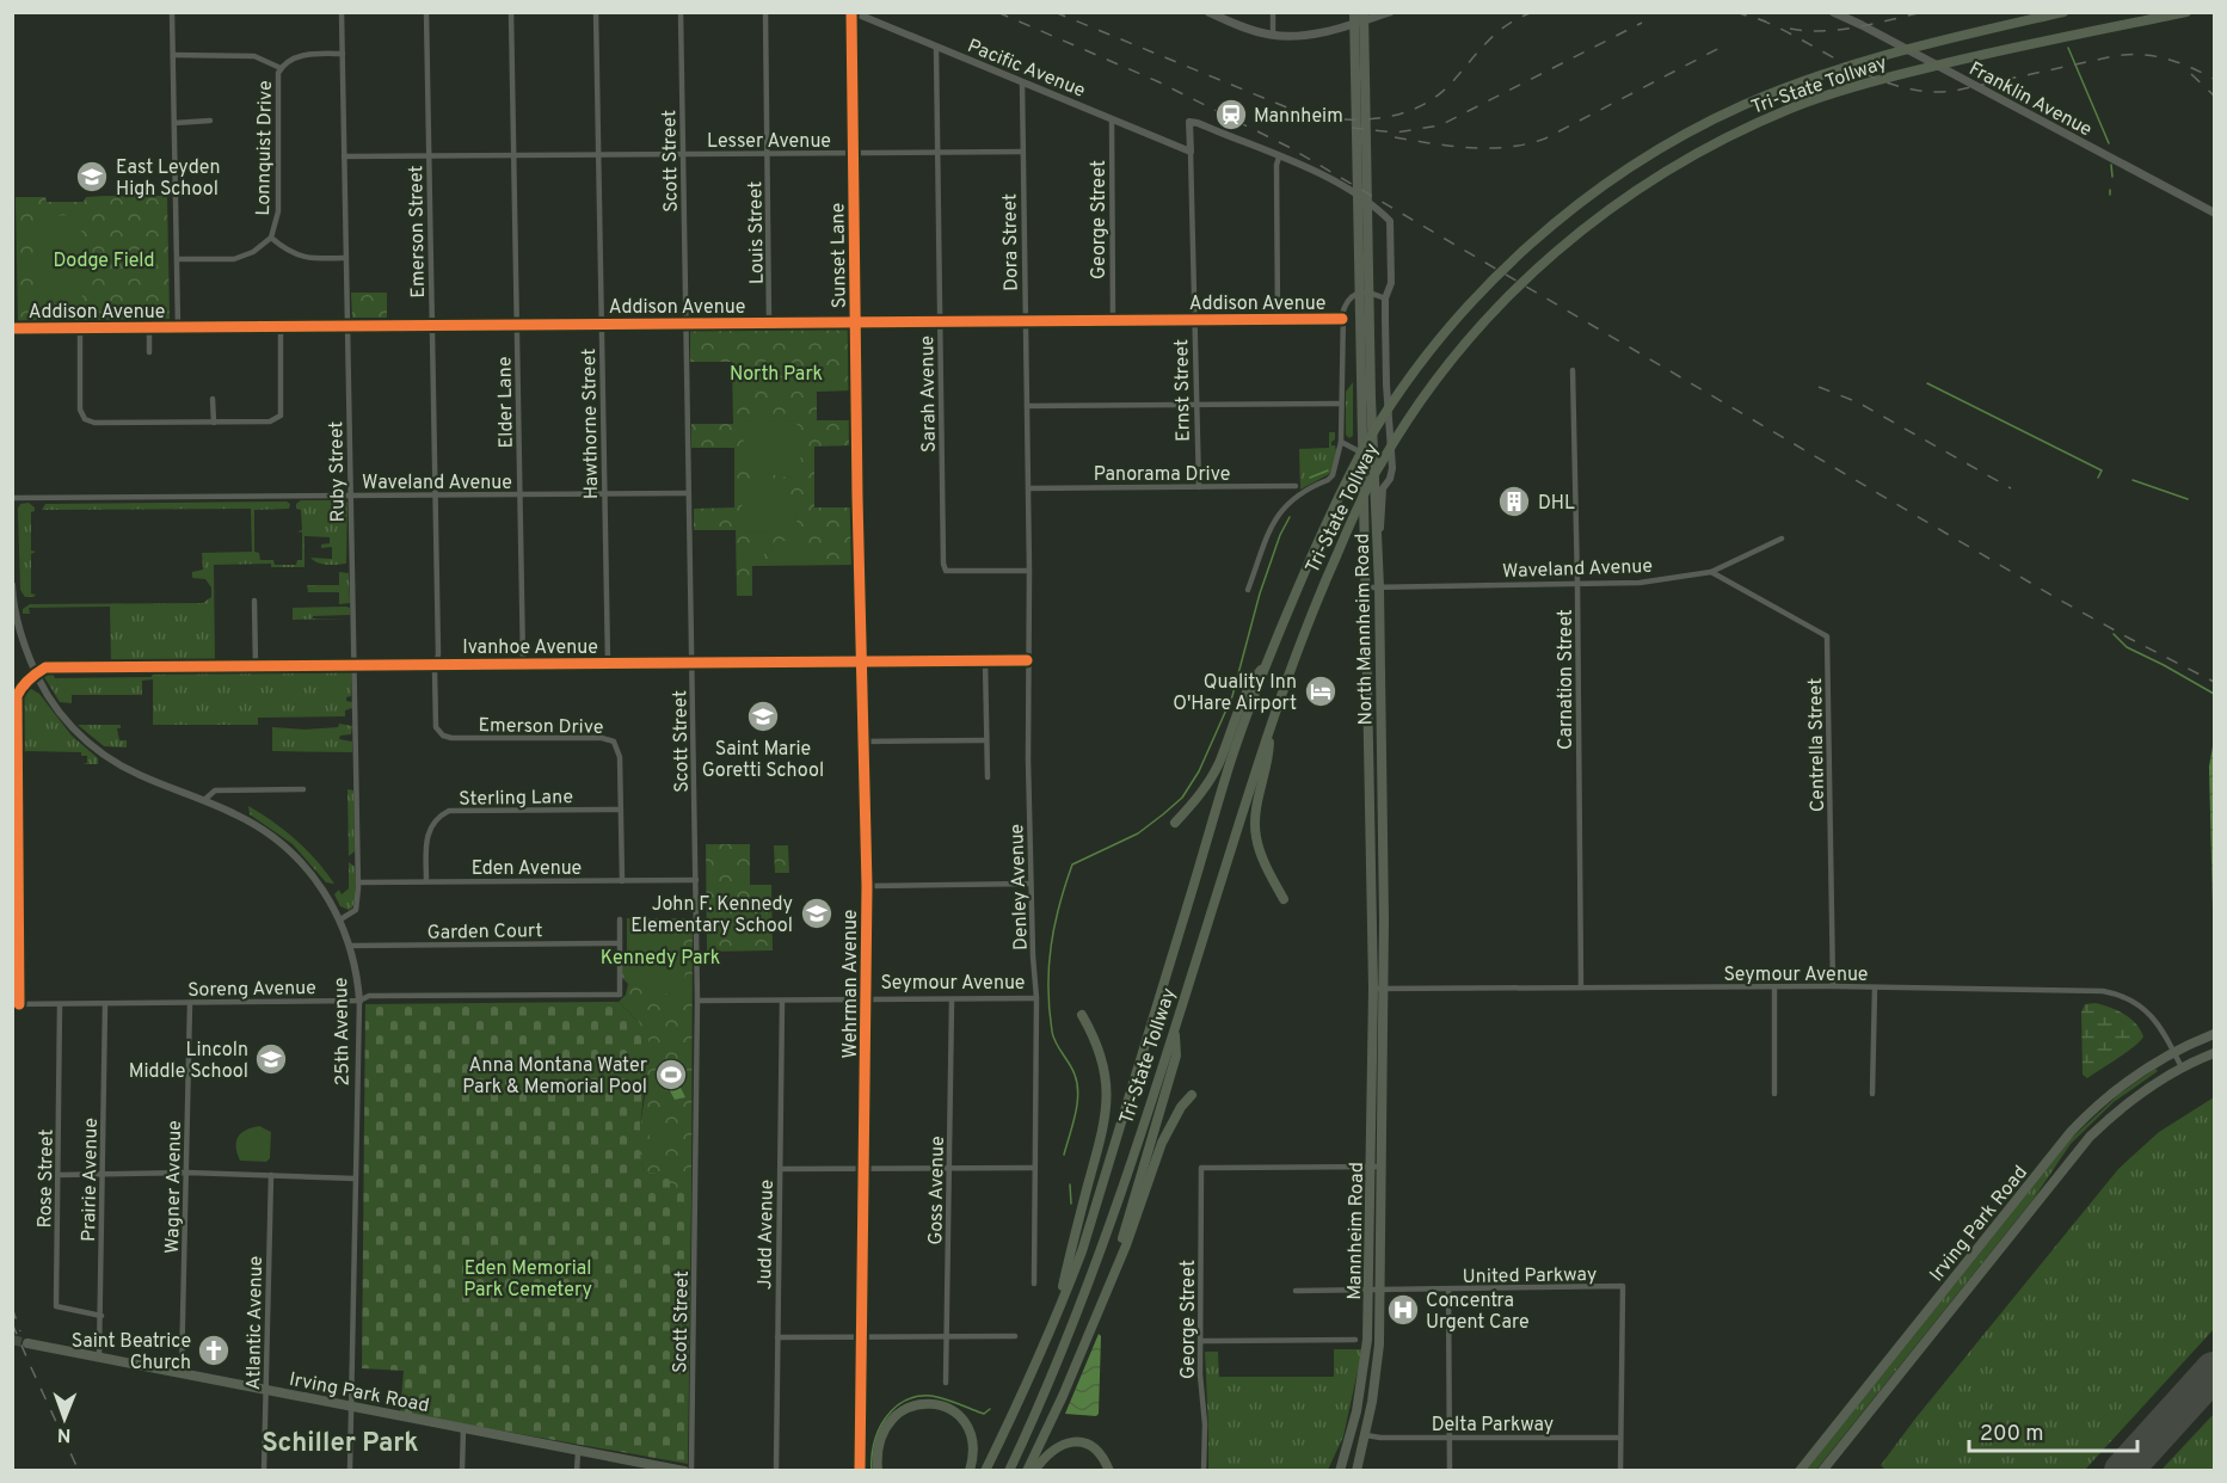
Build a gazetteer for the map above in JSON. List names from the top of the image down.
{
  "streets": {
    "highway": ["Tri-State Tollway"],
    "main road": [
      "Franklin Avenue",
      "North Mannheim Road",
      "Irving Park Road",
      "Mannheim Road"
    ],
    "street": [
      "Pacific Avenue",
      "Lesser Avenue",
      "Lonnquist Drive",
      "Scott Street",
      "George Street",
      "Emerson Street",
      "Louis Street",
      "Dora Street",
      "Sunset Lane",
      "Addison Avenue",
      "Ernst Street",
      "Sarah Avenue",
      "Elder Lane",
      "Hawthorne Street",
      "Ruby Street",
      "Panorama Drive",
      "Waveland Avenue",
      "Ivanhoe Avenue",
      "Carnation Street",
      "Emerson Drive",
      "Centrella Street",
      "Sterling Lane",
      "Eden Avenue",
      "Denley Avenue",
      "Garden Court",
      "Seymour Avenue",
      "Wehrman Avenue",
      "Soreng Avenue",
      "25th Avenue",
      "Rose Street",
      "Prairie Avenue",
      "Wagner Avenue",
      "Goss Avenue",
      "Judd Avenue",
      "United Parkway",
      "Atlantic Avenue",
      "Delta Parkway"
    ]
  },
  "crossings": [
    ["Pacific Avenue", "George Street"],
    ["Pacific Avenue", "Dora Street"],
    ["Pacific Avenue", "Sunset Lane"],
    ["Pacific Avenue", "Ernst Street"],
    ["Pacific Avenue", "Sarah Avenue"],
    ["Lesser Avenue", "Scott Street"],
    ["Lesser Avenue", "Emerson Street"],
    ["Lesser Avenue", "Louis Street"],
    ["Lesser Avenue", "Dora Street"],
    ["Lesser Avenue", "Sunset Lane"],
    ["Lesser Avenue", "Sarah Avenue"],
    ["Lesser Avenue", "Elder Lane"],
    ["Lesser Avenue", "Hawthorne Street"],
    ["Lesser Avenue", "Ruby Street"],
    ["Lonnquist Drive", "Ruby Street"],
    ["Scott Street", "Addison Avenue"],
    ["Scott Street", "Waveland Avenue"],
    ["Scott Street", "Ivanhoe Avenue"],
    ["Scott Street", "Eden Avenue"],
    ["Scott Street", "Seymour Avenue"],
    ["George Street", "Addison Avenue"],
    ["George Street", "Mannheim Road"],
    ["Emerson Street", "Addison Avenue"],
    ["Emerson Street", "Waveland Avenue"],
    ["Emerson Street", "Ivanhoe Avenue"],
    ["Emerson Street", "Emerson Drive"],
    ["Louis Street", "Addison Avenue"],
    ["Dora Street", "Addison Avenue"],
    ["Dora Street", "Panorama Drive"],
    ["Dora Street", "Denley Avenue"],
    ["Sunset Lane", "Addison Avenue"],
    ["Sunset Lane", "Wehrman Avenue"],
    ["Addison Avenue", "Ernst Street"],
    ["Addison Avenue", "Sarah Avenue"],
    ["Addison Avenue", "Elder Lane"],
    ["Addison Avenue", "Hawthorne Street"],
    ["Addison Avenue", "Ruby Street"],
    ["Ernst Street", "Panorama Drive"],
    ["Sarah Avenue", "Denley Avenue"],
    ["Elder Lane", "Waveland Avenue"],
    ["Elder Lane", "Ivanhoe Avenue"],
    ["Hawthorne Street", "Waveland Avenue"],
    ["Hawthorne Street", "Ivanhoe Avenue"],
    ["Ruby Street", "Waveland Avenue"],
    ["Ruby Street", "Ivanhoe Avenue"],
    ["Ruby Street", "Eden Avenue"],
    ["Ruby Street", "25th Avenue"],
    ["Panorama Drive", "Denley Avenue"],
    ["Waveland Avenue", "North Mannheim Road"],
    ["Waveland Avenue", "Carnation Street"],
    ["Waveland Avenue", "Centrella Street"],
    ["North Mannheim Road", "Seymour Avenue"],
    ["North Mannheim Road", "Mannheim Road"],
    ["Ivanhoe Avenue", "Emerson Drive"],
    ["Ivanhoe Avenue", "Denley Avenue"],
    ["Ivanhoe Avenue", "Wehrman Avenue"],
    ["Ivanhoe Avenue", "25th Avenue"],
    ["Carnation Street", "Seymour Avenue"],
    ["Emerson Drive", "Sterling Lane"],
    ["Emerson Drive", "Eden Avenue"],
    ["Centrella Street", "Seymour Avenue"],
    ["Sterling Lane", "Eden Avenue"],
    ["Denley Avenue", "Seymour Avenue"],
    ["Garden Court", "Soreng Avenue"],
    ["Garden Court", "25th Avenue"],
    ["Seymour Avenue", "Wehrman Avenue"],
    ["Seymour Avenue", "Goss Avenue"],
    ["Seymour Avenue", "Irving Park Road"],
    ["Seymour Avenue", "Mannheim Road"],
    ["Seymour Avenue", "Judd Avenue"],
    ["Soreng Avenue", "25th Avenue"],
    ["Soreng Avenue", "Rose Street"],
    ["Soreng Avenue", "Prairie Avenue"],
    ["Soreng Avenue", "Wagner Avenue"],
    ["25th Avenue", "Irving Park Road"],
    ["Rose Street", "Prairie Avenue"],
    ["Prairie Avenue", "Irving Park Road"],
    ["Wagner Avenue", "Irving Park Road"],
    ["Irving Park Road", "Atlantic Avenue"],
    ["Mannheim Road", "United Parkway"],
    ["Mannheim Road", "Delta Parkway"],
    ["United Parkway", "Delta Parkway"]
  ],
  "districts": ["Schiller Park"],
  "parks": [
    "Dodge Field",
    "North Park",
    "Kennedy Park",
    "Eden Memorial Park Cemetery"
  ],
  "places": {
    "station": ["Mannheim"],
    "school or university": [
      "East Leyden High School",
      "Saint Marie Goretti School",
      "John F. Kennedy Elementary School",
      "Lincoln Middle School"
    ],
    "building": ["DHL"],
    "hotel": ["Quality Inn O'Hare Airport"],
    "sports": ["Anna Montana Water Park & Memorial Pool"],
    "hospital": ["Concentra Urgent Care"],
    "church": ["Saint Beatrice Church"]
  },
  "scale_bar": "200 m",
  "north": "bottom"
}
